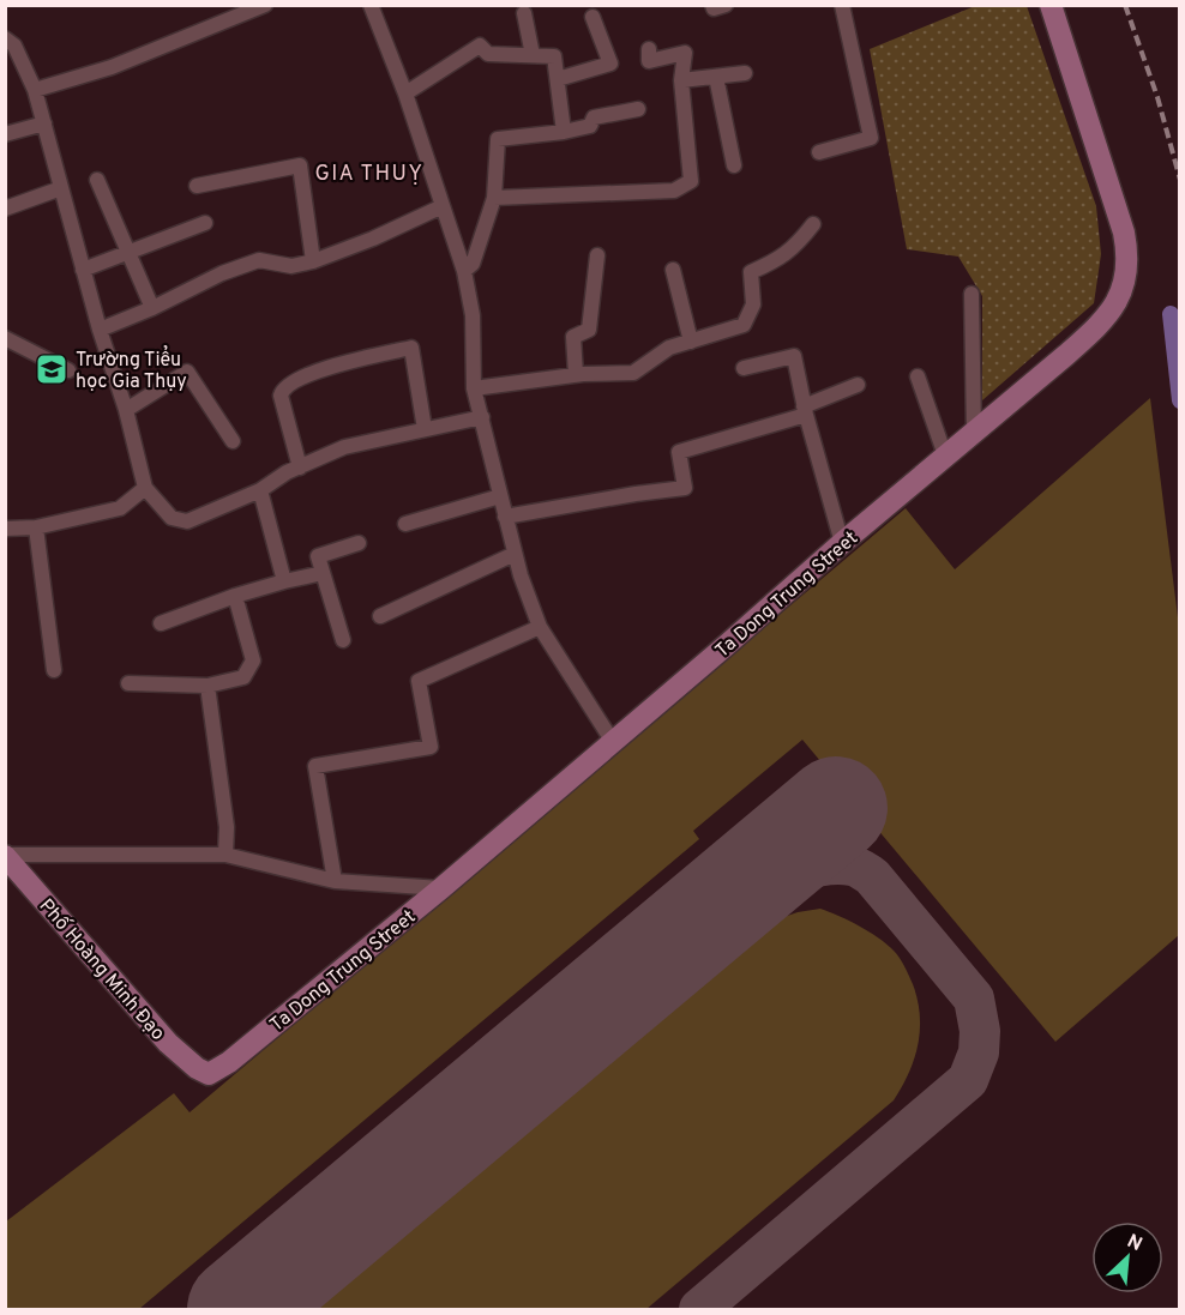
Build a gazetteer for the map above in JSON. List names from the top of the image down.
{
  "streets": {
    "street": ["Ta Dong Trung Street", "Phố Hoàng Minh Đạo"]
  },
  "crossings": [
    ["Ta Dong Trung Street", "Phố Hoàng Minh Đạo"]
  ],
  "districts": ["GIA THUỴ"],
  "places": {
    "school or university": ["Trường Tiểu học Gia Thụy"]
  },
  "north": "top right"
}
